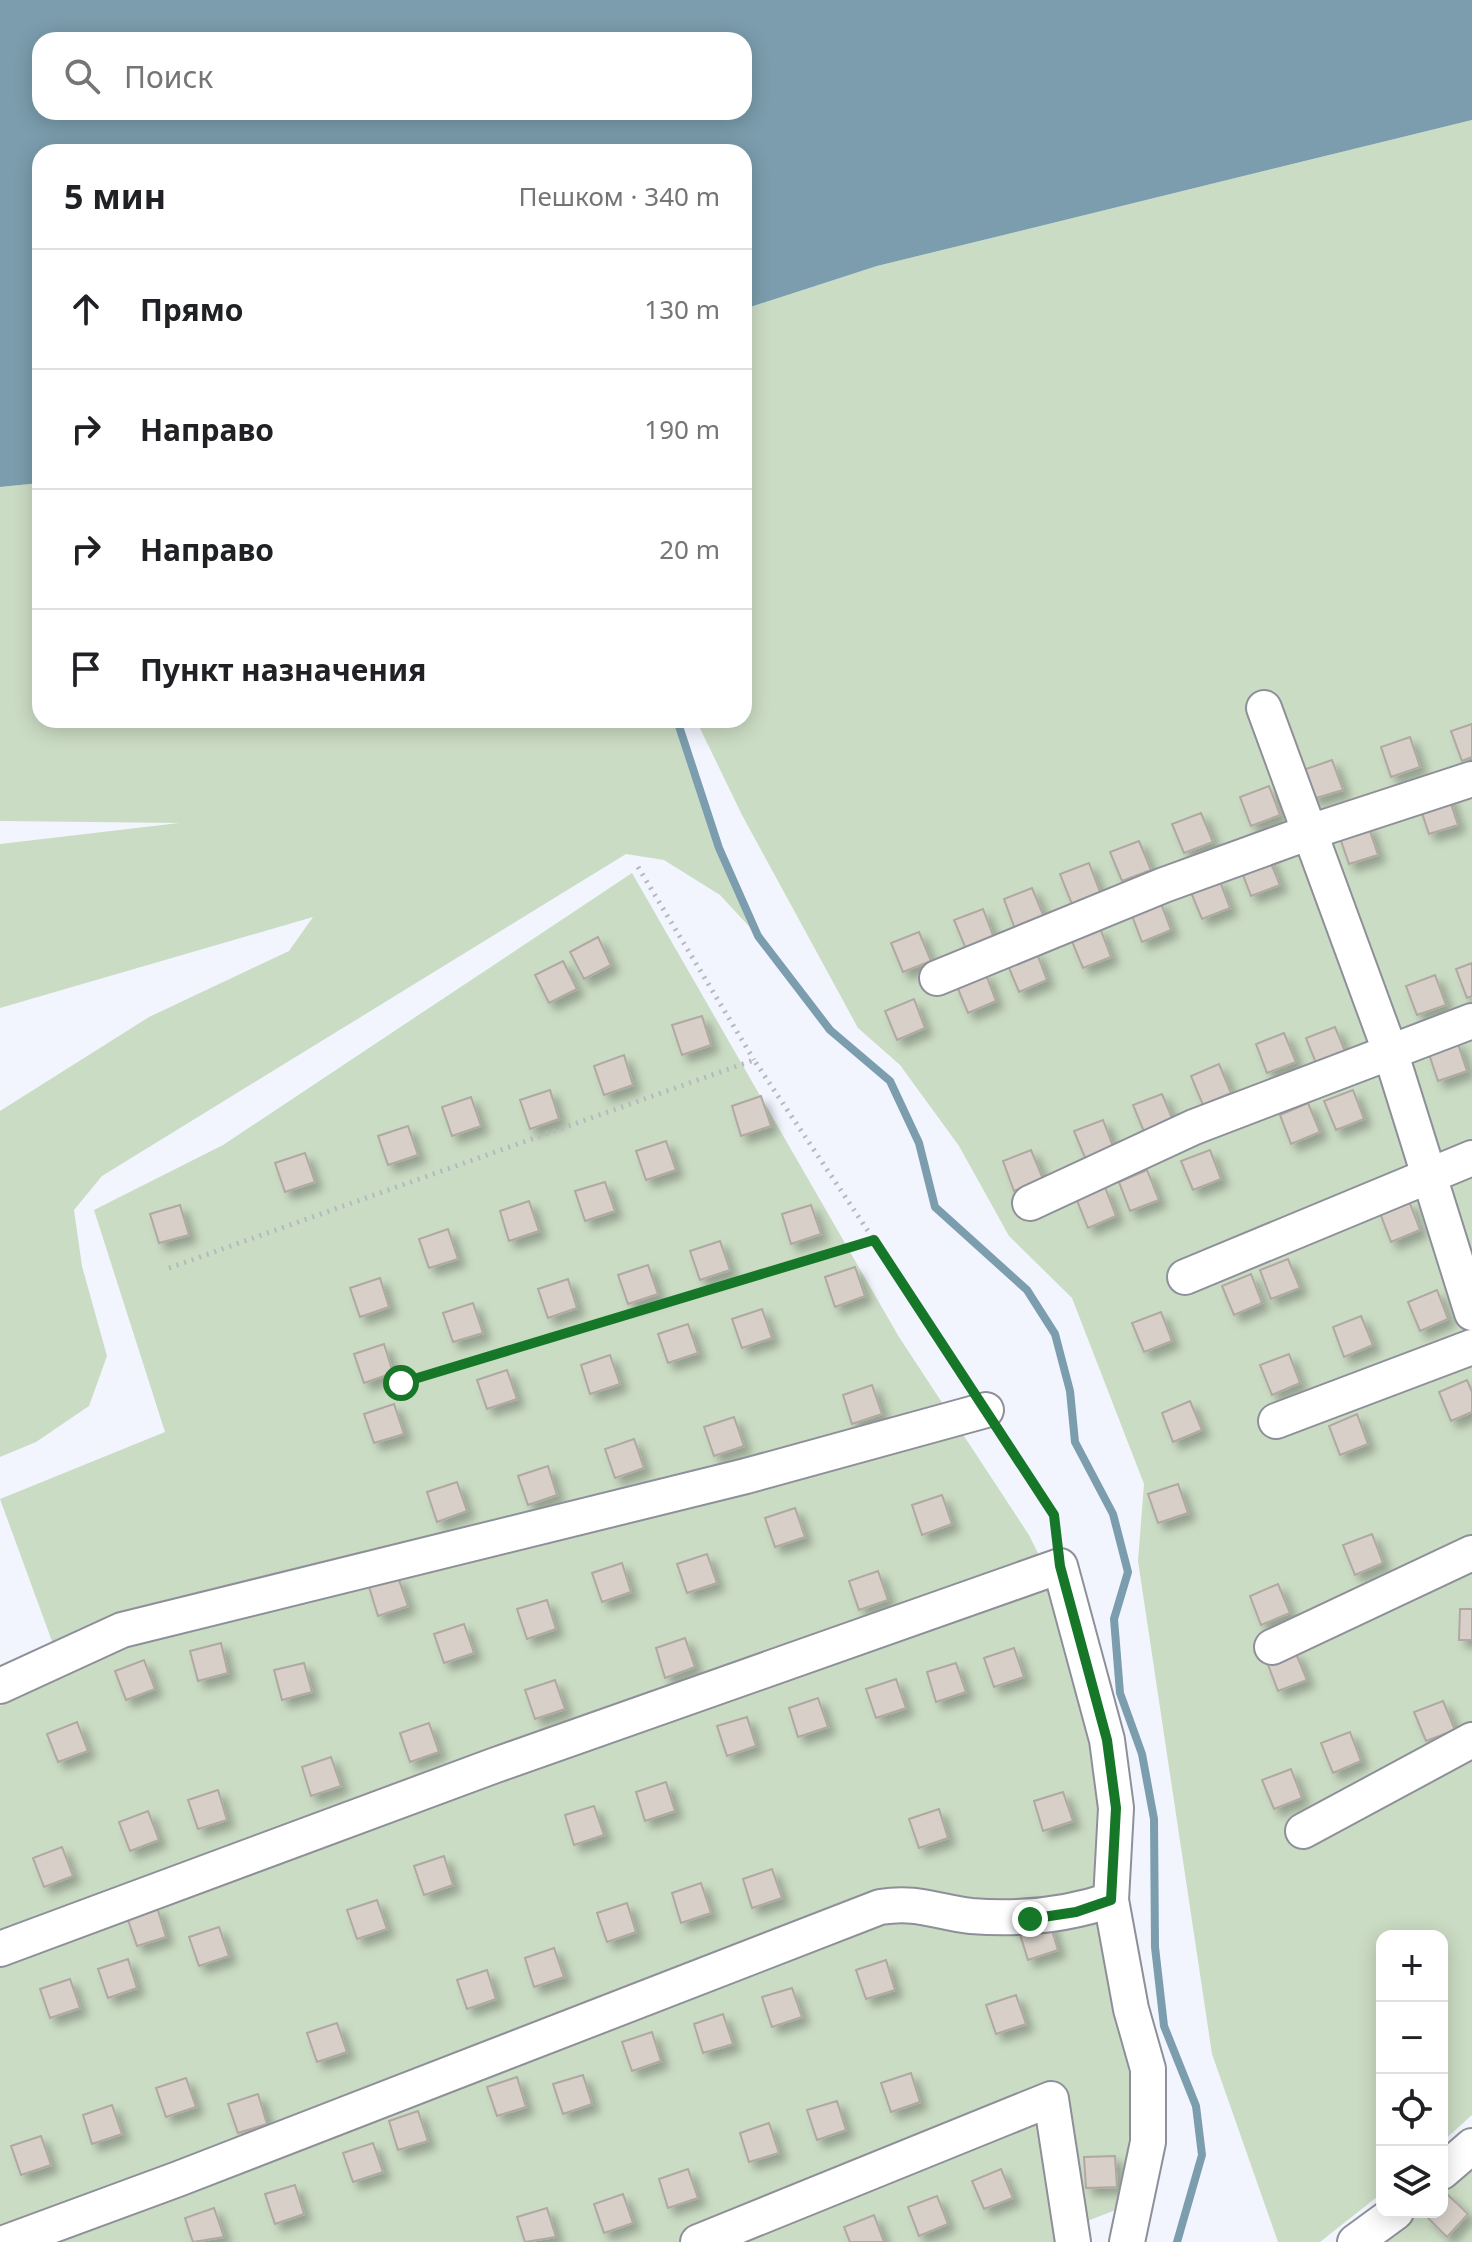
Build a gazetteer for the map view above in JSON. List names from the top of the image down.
{
  "page": {
    "search": "Поиск",
    "heading": ["5 мин", "Пешком · 340 m"],
    "list": [
      ["Прямо", "130 m"],
      ["Направо", "190 m"],
      ["Направо", "20 m"],
      "Пункт назначения"
    ],
    "map_buttons": ["+", "−"]
  }
}
